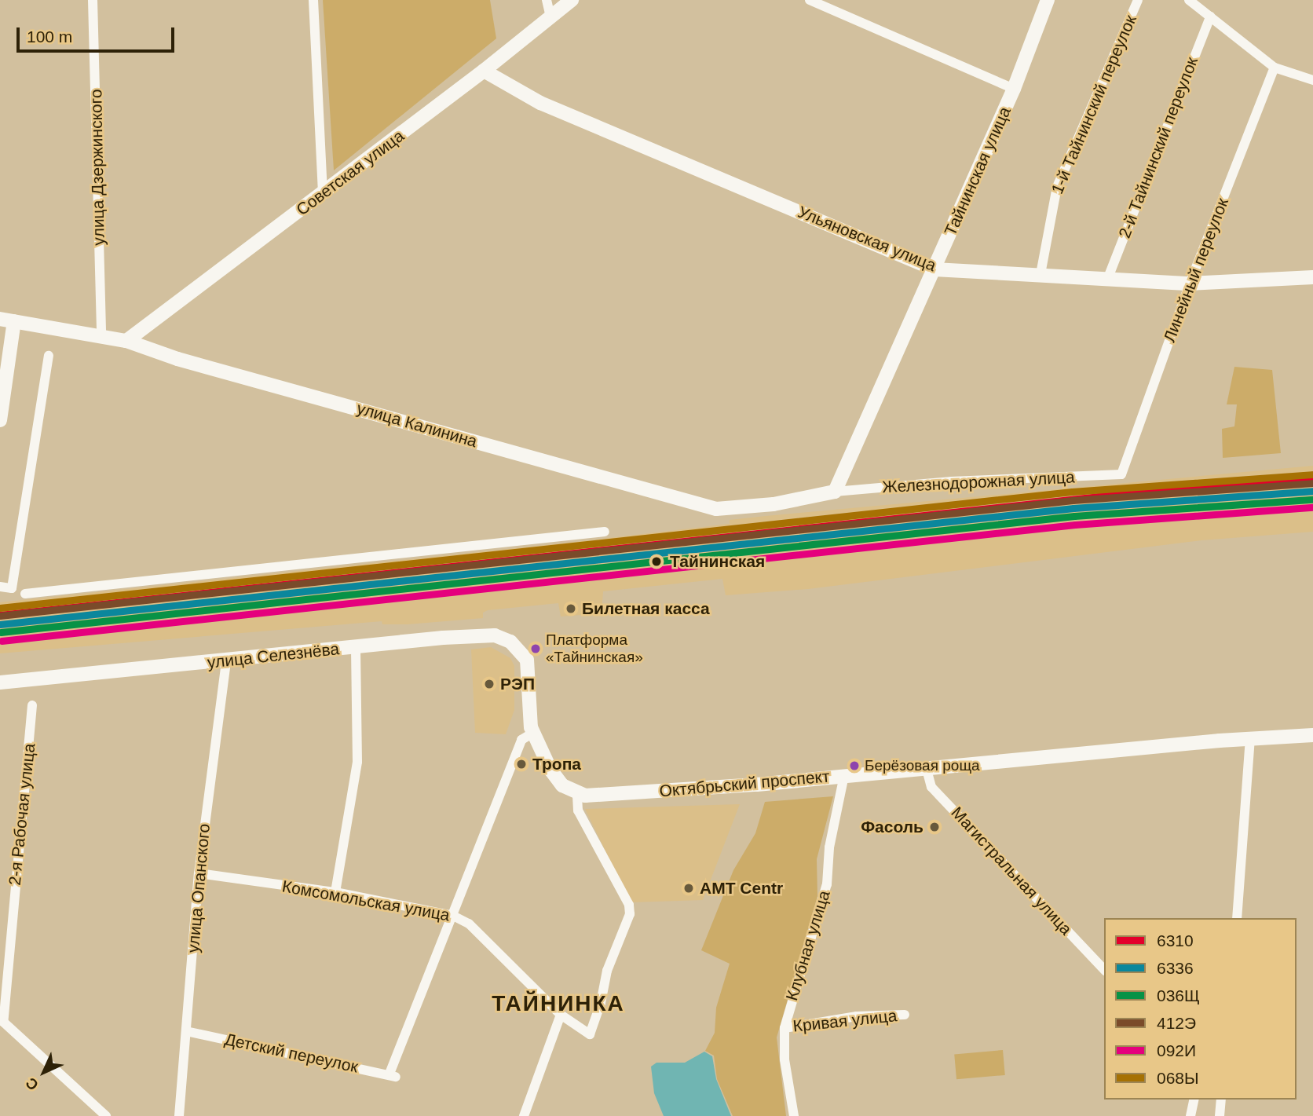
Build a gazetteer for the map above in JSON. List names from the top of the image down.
{
  "streets": {
    "street": [
      "1-й Тайнинский переулок",
      "2-й Тайнинский переулок",
      "улица Дзержинского",
      "Тайнинская улица",
      "Советская улица",
      "Ульяновская улица",
      "Линейный переулок",
      "улица Калинина",
      "Железнодорожная улица",
      "улица Селезнёва",
      "Октябрьский проспект",
      "2-я Рабочая улица",
      "Магистральная улица",
      "улица Опанского",
      "Комсомольская улица",
      "Клубная улица",
      "Кривая улица",
      "Детский переулок"
    ]
  },
  "crossings": [
    ["1-й Тайнинский переулок", "Ульяновская улица"],
    ["2-й Тайнинский переулок", "Ульяновская улица"],
    ["улица Дзержинского", "улица Калинина"],
    ["Тайнинская улица", "Ульяновская улица"],
    ["Тайнинская улица", "улица Калинина"],
    ["Тайнинская улица", "Железнодорожная улица"],
    ["Советская улица", "Ульяновская улица"],
    ["Советская улица", "улица Калинина"],
    ["Ульяновская улица", "Линейный переулок"],
    ["Линейный переулок", "Железнодорожная улица"],
    ["улица Калинина", "Железнодорожная улица"],
    ["улица Селезнёва", "улица Опанского"],
    ["Октябрьский проспект", "Магистральная улица"],
    ["Октябрьский проспект", "Комсомольская улица"],
    ["Октябрьский проспект", "Клубная улица"],
    ["улица Опанского", "Комсомольская улица"],
    ["улица Опанского", "Детский переулок"],
    ["Комсомольская улица", "Детский переулок"],
    ["Клубная улица", "Кривая улица"]
  ],
  "districts": ["ТАЙНИНКА"],
  "places": [
    "Тайнинская",
    "Билетная касса",
    "Платформа «Тайнинская»",
    "РЭП",
    "Тропа",
    "Берёзовая роща",
    "Фасоль",
    "AMT Centr"
  ],
  "lines": [
    "transit line 068Ы",
    "transit line 6310",
    "transit line 412Э",
    "transit line 6336",
    "transit line 036Щ",
    "transit line 092И"
  ],
  "legend": [
    "6310",
    "6336",
    "036Щ",
    "412Э",
    "092И",
    "068Ы"
  ],
  "scale_bar": "100 m",
  "north": "bottom left"
}
